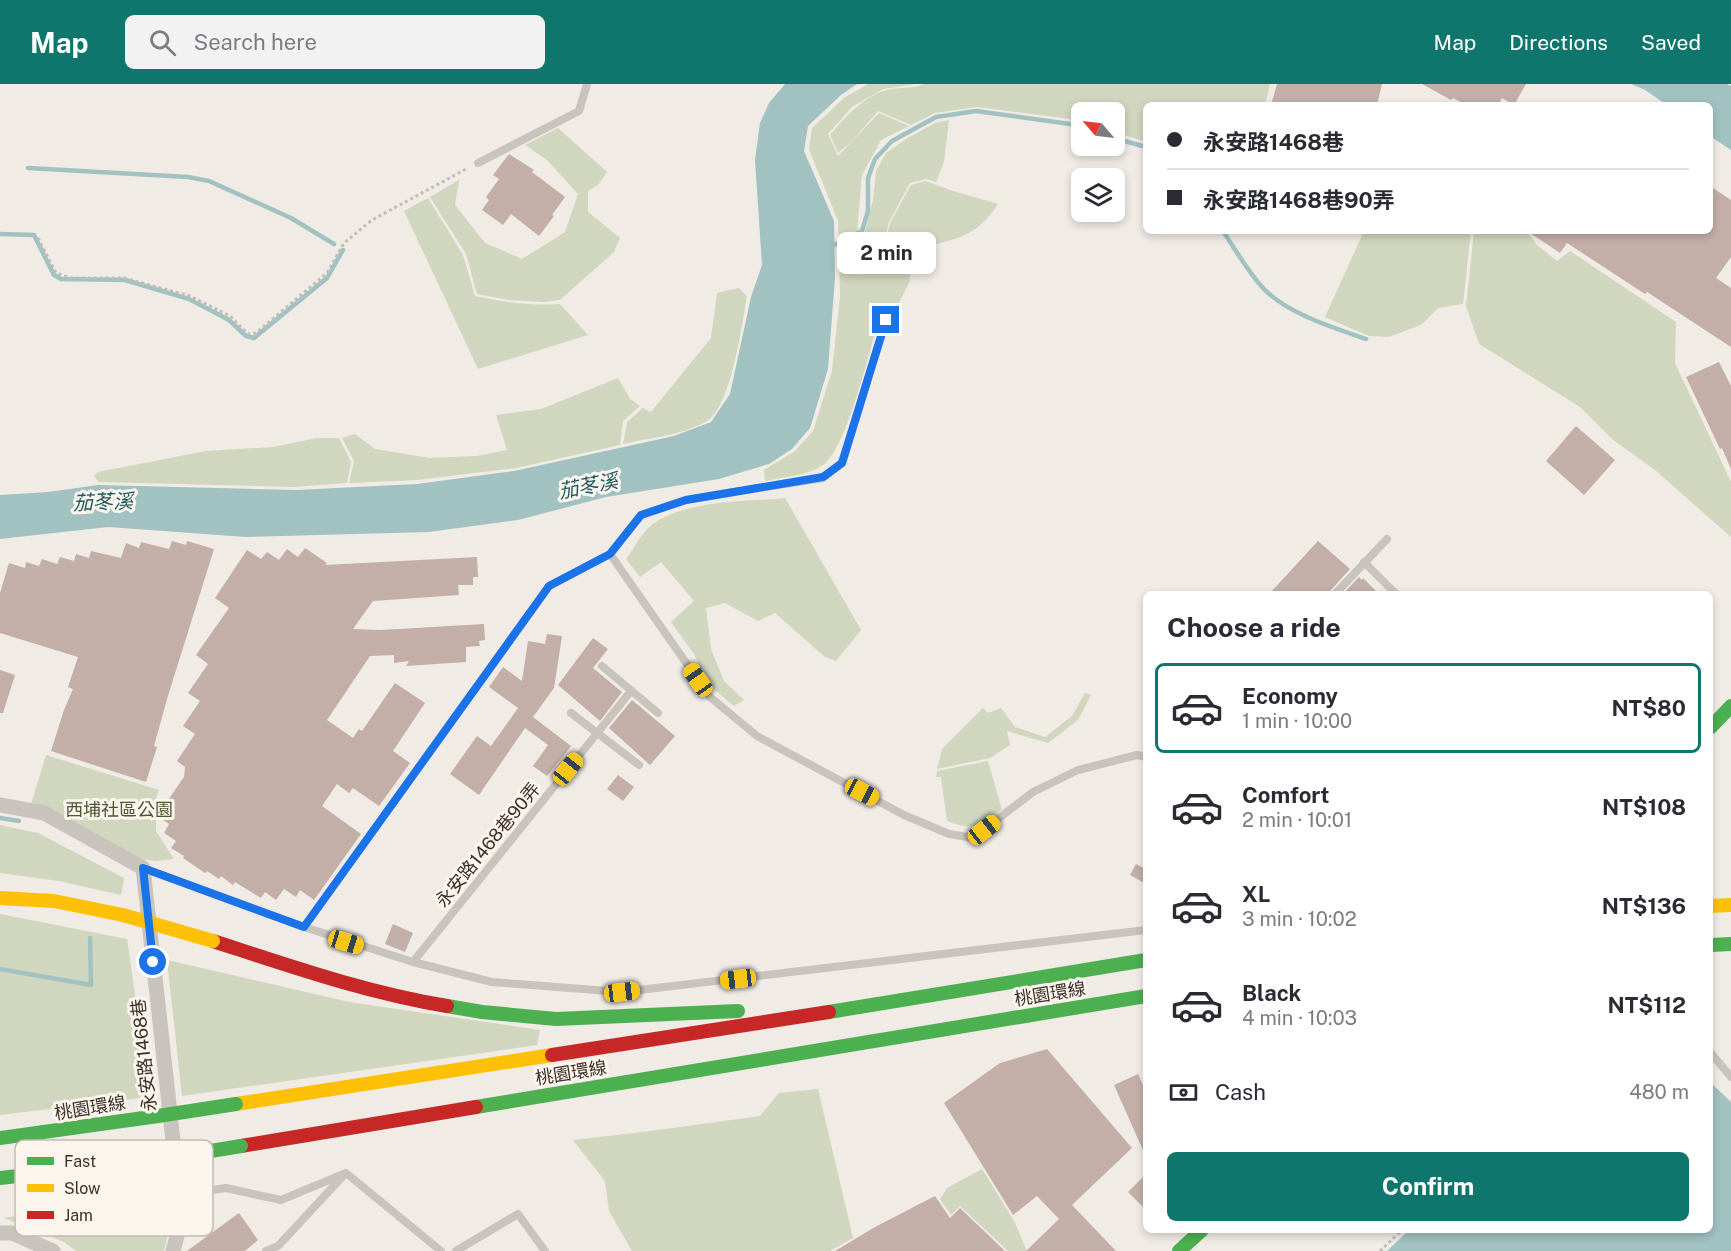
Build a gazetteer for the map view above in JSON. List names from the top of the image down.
{
  "streets": {
    "main road": ["桃園環線"],
    "street": ["永安路1468巷"],
    "lane": ["永安路1468巷90弄"]
  },
  "water": ["茄苳溪"],
  "parks": ["西埔社區公園"],
  "legend": ["Fast", "Slow", "Jam"],
  "north": "top left",
  "page": {
    "header": "Map",
    "search": "Search here",
    "nav": ["Map", "Directions", "Saved"],
    "banner": ["永安路1468巷", "永安路1468巷90弄"],
    "bubble": "2 min",
    "heading": "Choose a ride",
    "list": [
      {
        "name": "Economy",
        "note": "1 min · 10:00",
        "value": "NT$80"
      },
      {
        "name": "Comfort",
        "note": "2 min · 10:01",
        "value": "NT$108"
      },
      {
        "name": "XL",
        "note": "3 min · 10:02",
        "value": "NT$136"
      },
      {
        "name": "Black",
        "note": "4 min · 10:03",
        "value": "NT$112"
      }
    ],
    "pay": ["Cash", "480 m"],
    "buttons": "Confirm"
  }
}
